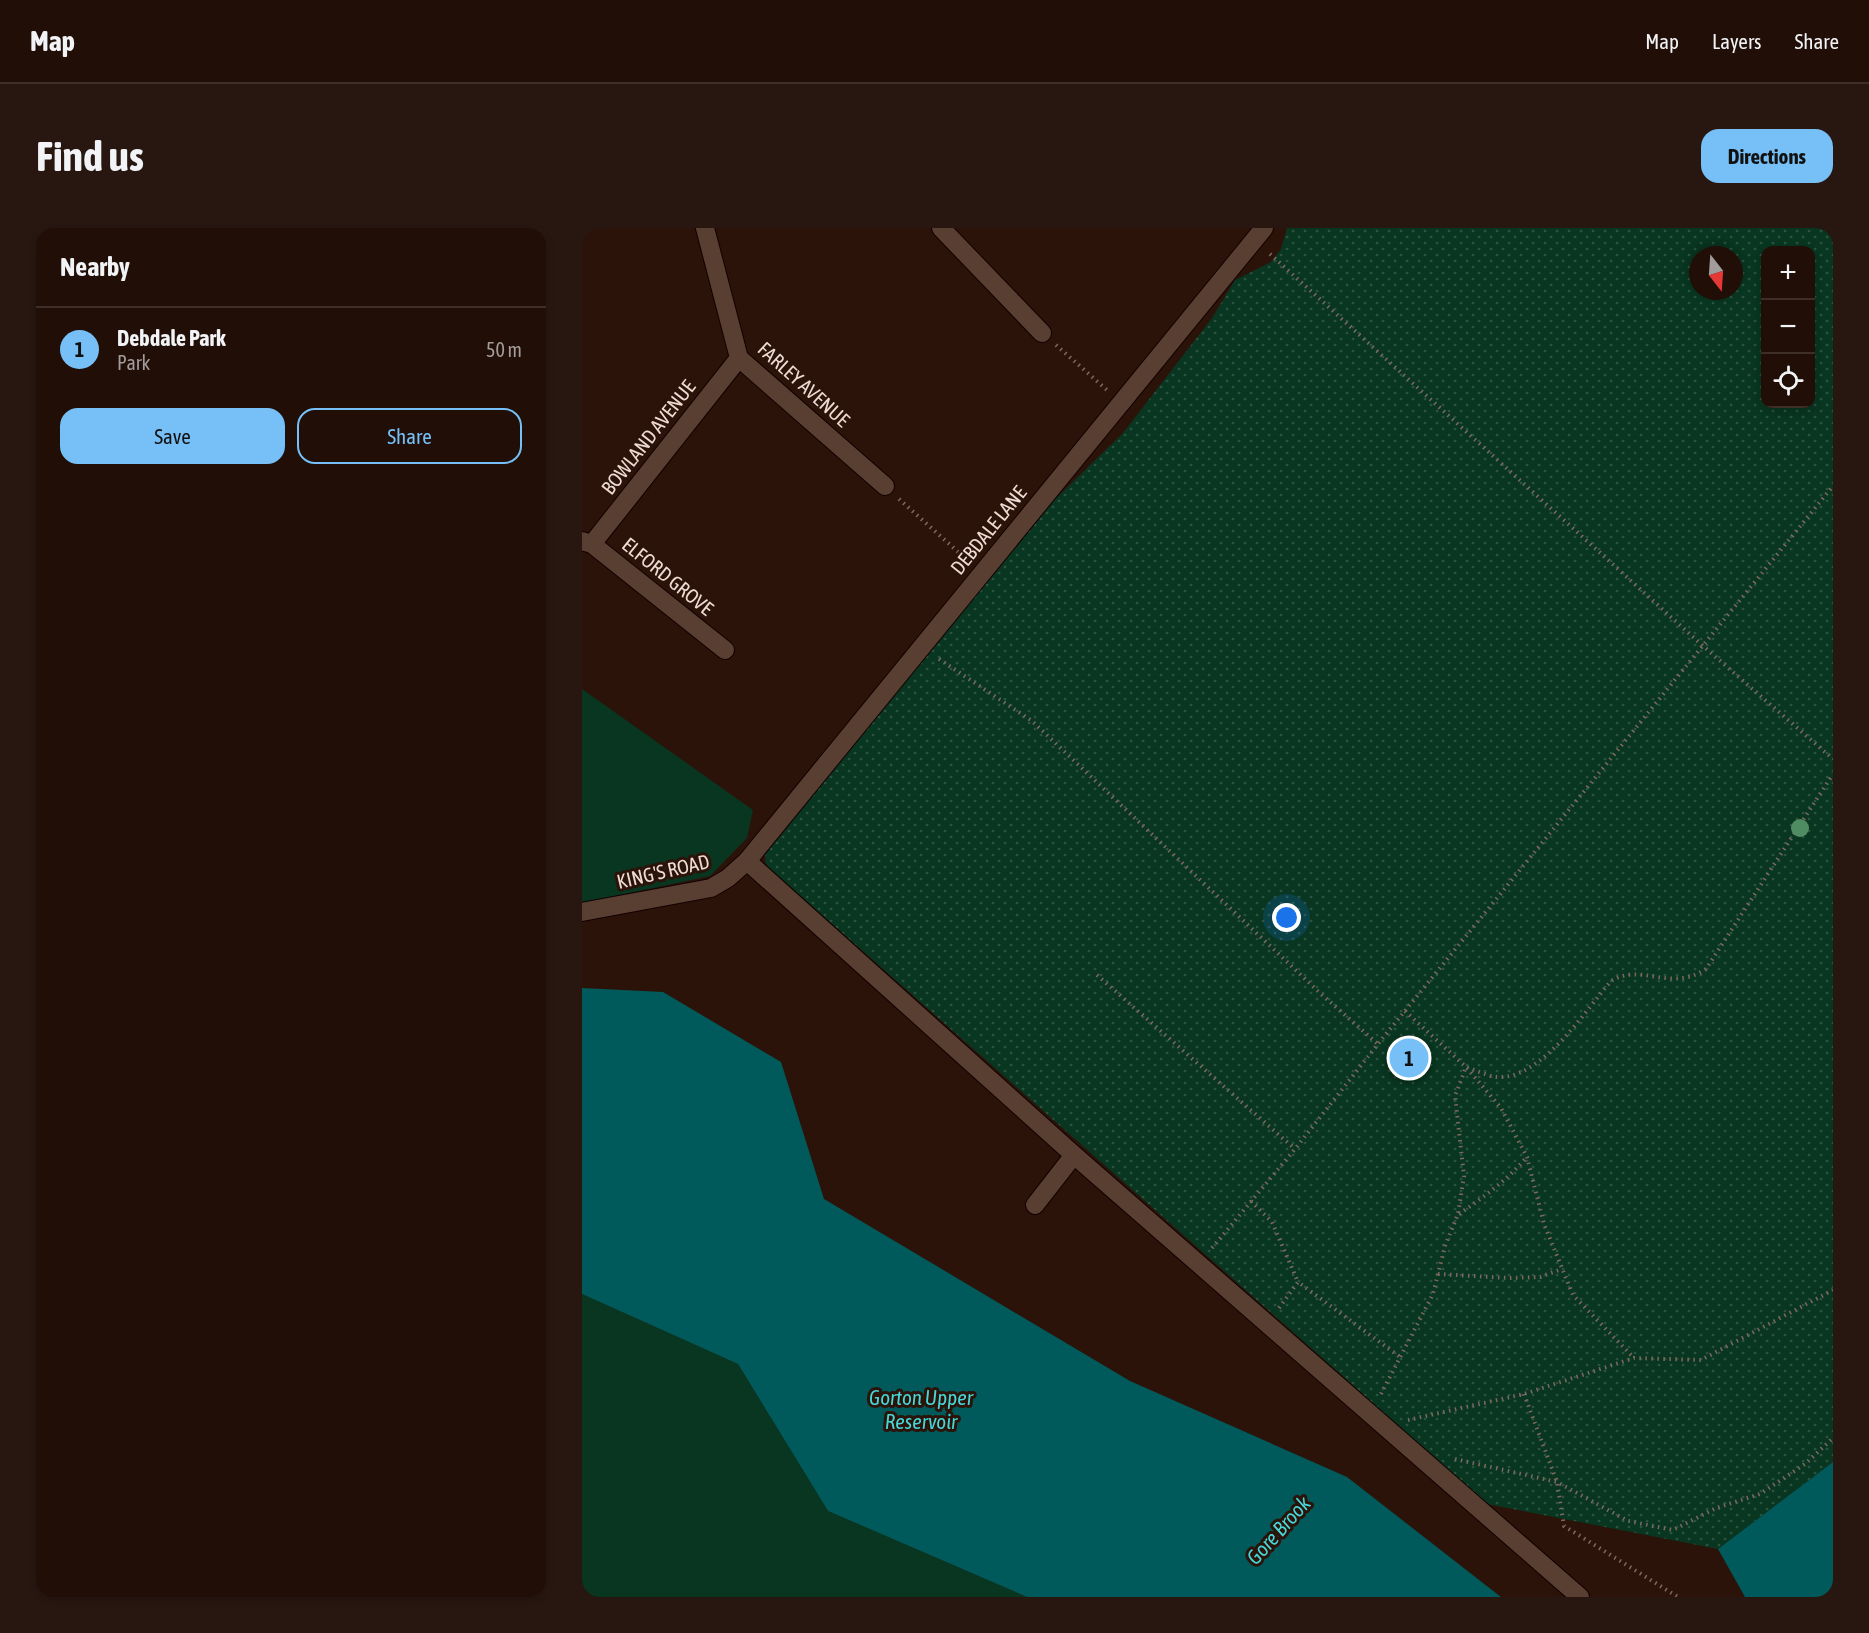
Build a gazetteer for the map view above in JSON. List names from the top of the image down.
{
  "streets": {
    "street": [
      "FARLEY AVENUE",
      "BOWLAND AVENUE",
      "DEBDALE LANE",
      "ELFORD GROVE",
      "KING'S ROAD"
    ]
  },
  "crossings": [
    ["FARLEY AVENUE", "BOWLAND AVENUE"],
    ["BOWLAND AVENUE", "ELFORD GROVE"],
    ["DEBDALE LANE", "KING'S ROAD"]
  ],
  "water": ["Gorton Upper Reservoir", "Gore Brook"],
  "north": "bottom",
  "page": {
    "header": "Map",
    "nav": ["Map", "Layers", "Share"],
    "buttons": [
      "Directions",
      ["Save", "Share"]
    ],
    "title": "Find us",
    "heading": "Nearby",
    "map_buttons": ["+", "−"],
    "list": [
      {
        "mark": "1",
        "name": "Debdale Park",
        "note": "Park",
        "value": "50 m"
      }
    ],
    "pins": "1"
  }
}
